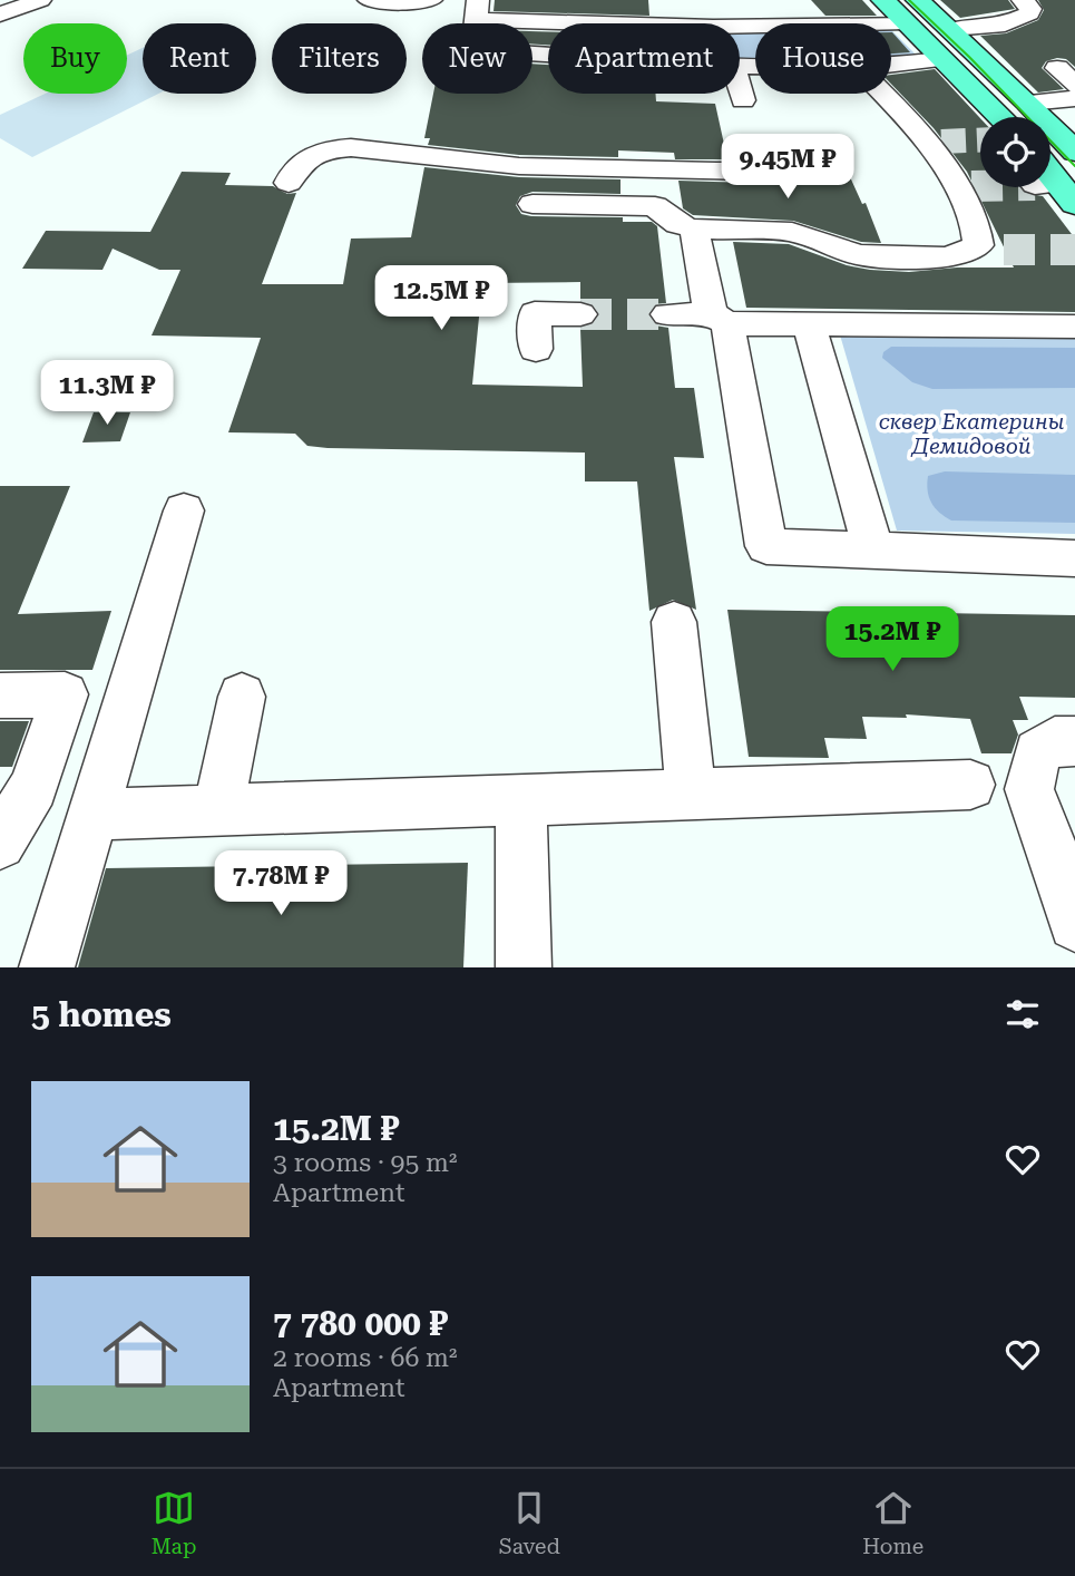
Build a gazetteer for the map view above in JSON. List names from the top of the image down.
{
  "parks": ["сквер Екатерины Демидовой"],
  "page": {
    "chip": [
      "Buy",
      "Rent",
      "Filters",
      "New",
      "Apartment",
      "House"
    ],
    "price": [
      "9.45M ₽",
      "12.5M ₽",
      "11.3M ₽",
      "15.2M ₽",
      "7.78M ₽"
    ],
    "heading": "5 homes",
    "list": [
      {
        "name": "15.2M ₽",
        "note": "3 rooms · 95 m² · Apartment"
      },
      {
        "name": "7 780 000 ₽",
        "note": "2 rooms · 66 m² · Apartment"
      }
    ],
    "tabs": ["Map", "Saved", "Home"]
  }
}
